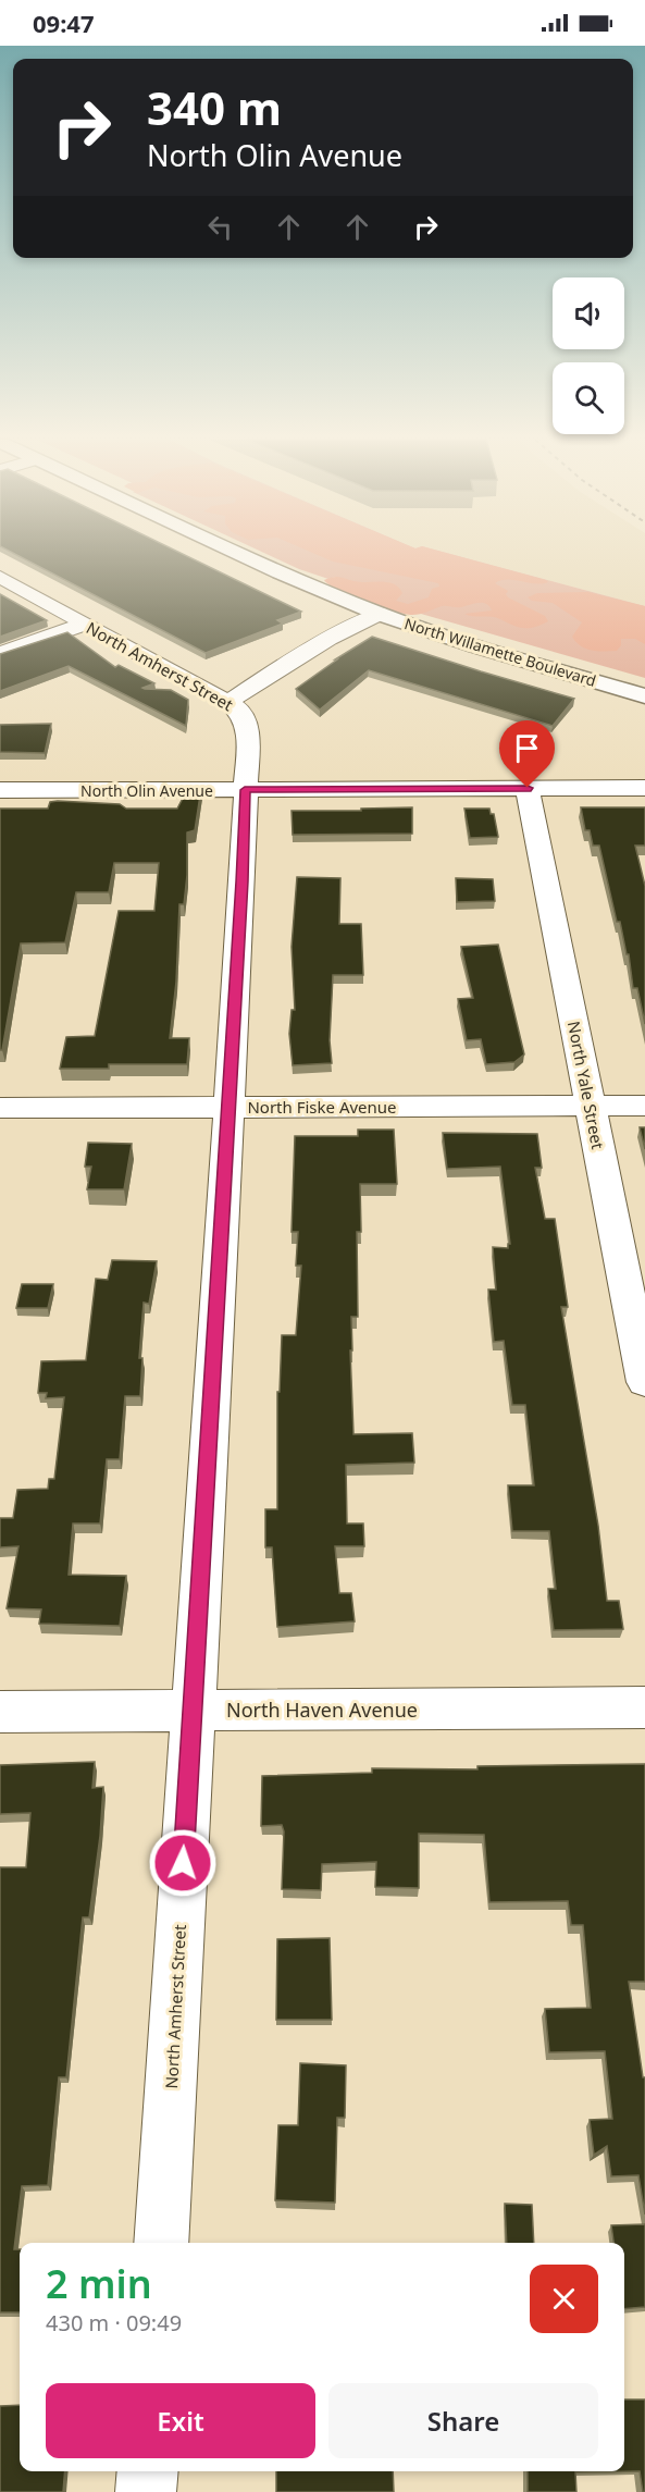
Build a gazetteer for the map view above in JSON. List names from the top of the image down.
{
  "streets": {
    "main road": ["North Willamette Boulevard"],
    "street": [
      "North Amherst Street",
      "North Olin Avenue",
      "North Yale Street",
      "North Fiske Avenue",
      "North Haven Avenue"
    ]
  },
  "crossings": [
    ["North Amherst Street", "North Olin Avenue"],
    ["North Amherst Street", "North Fiske Avenue"],
    ["North Amherst Street", "North Haven Avenue"],
    ["North Olin Avenue", "North Yale Street"],
    ["North Yale Street", "North Fiske Avenue"]
  ],
  "page": {
    "status": "09:47",
    "turn": ["340 m", "North Olin Avenue"],
    "heading": ["2 min", "430 m · 09:49"],
    "buttons": ["Exit", "Share"]
  }
}
